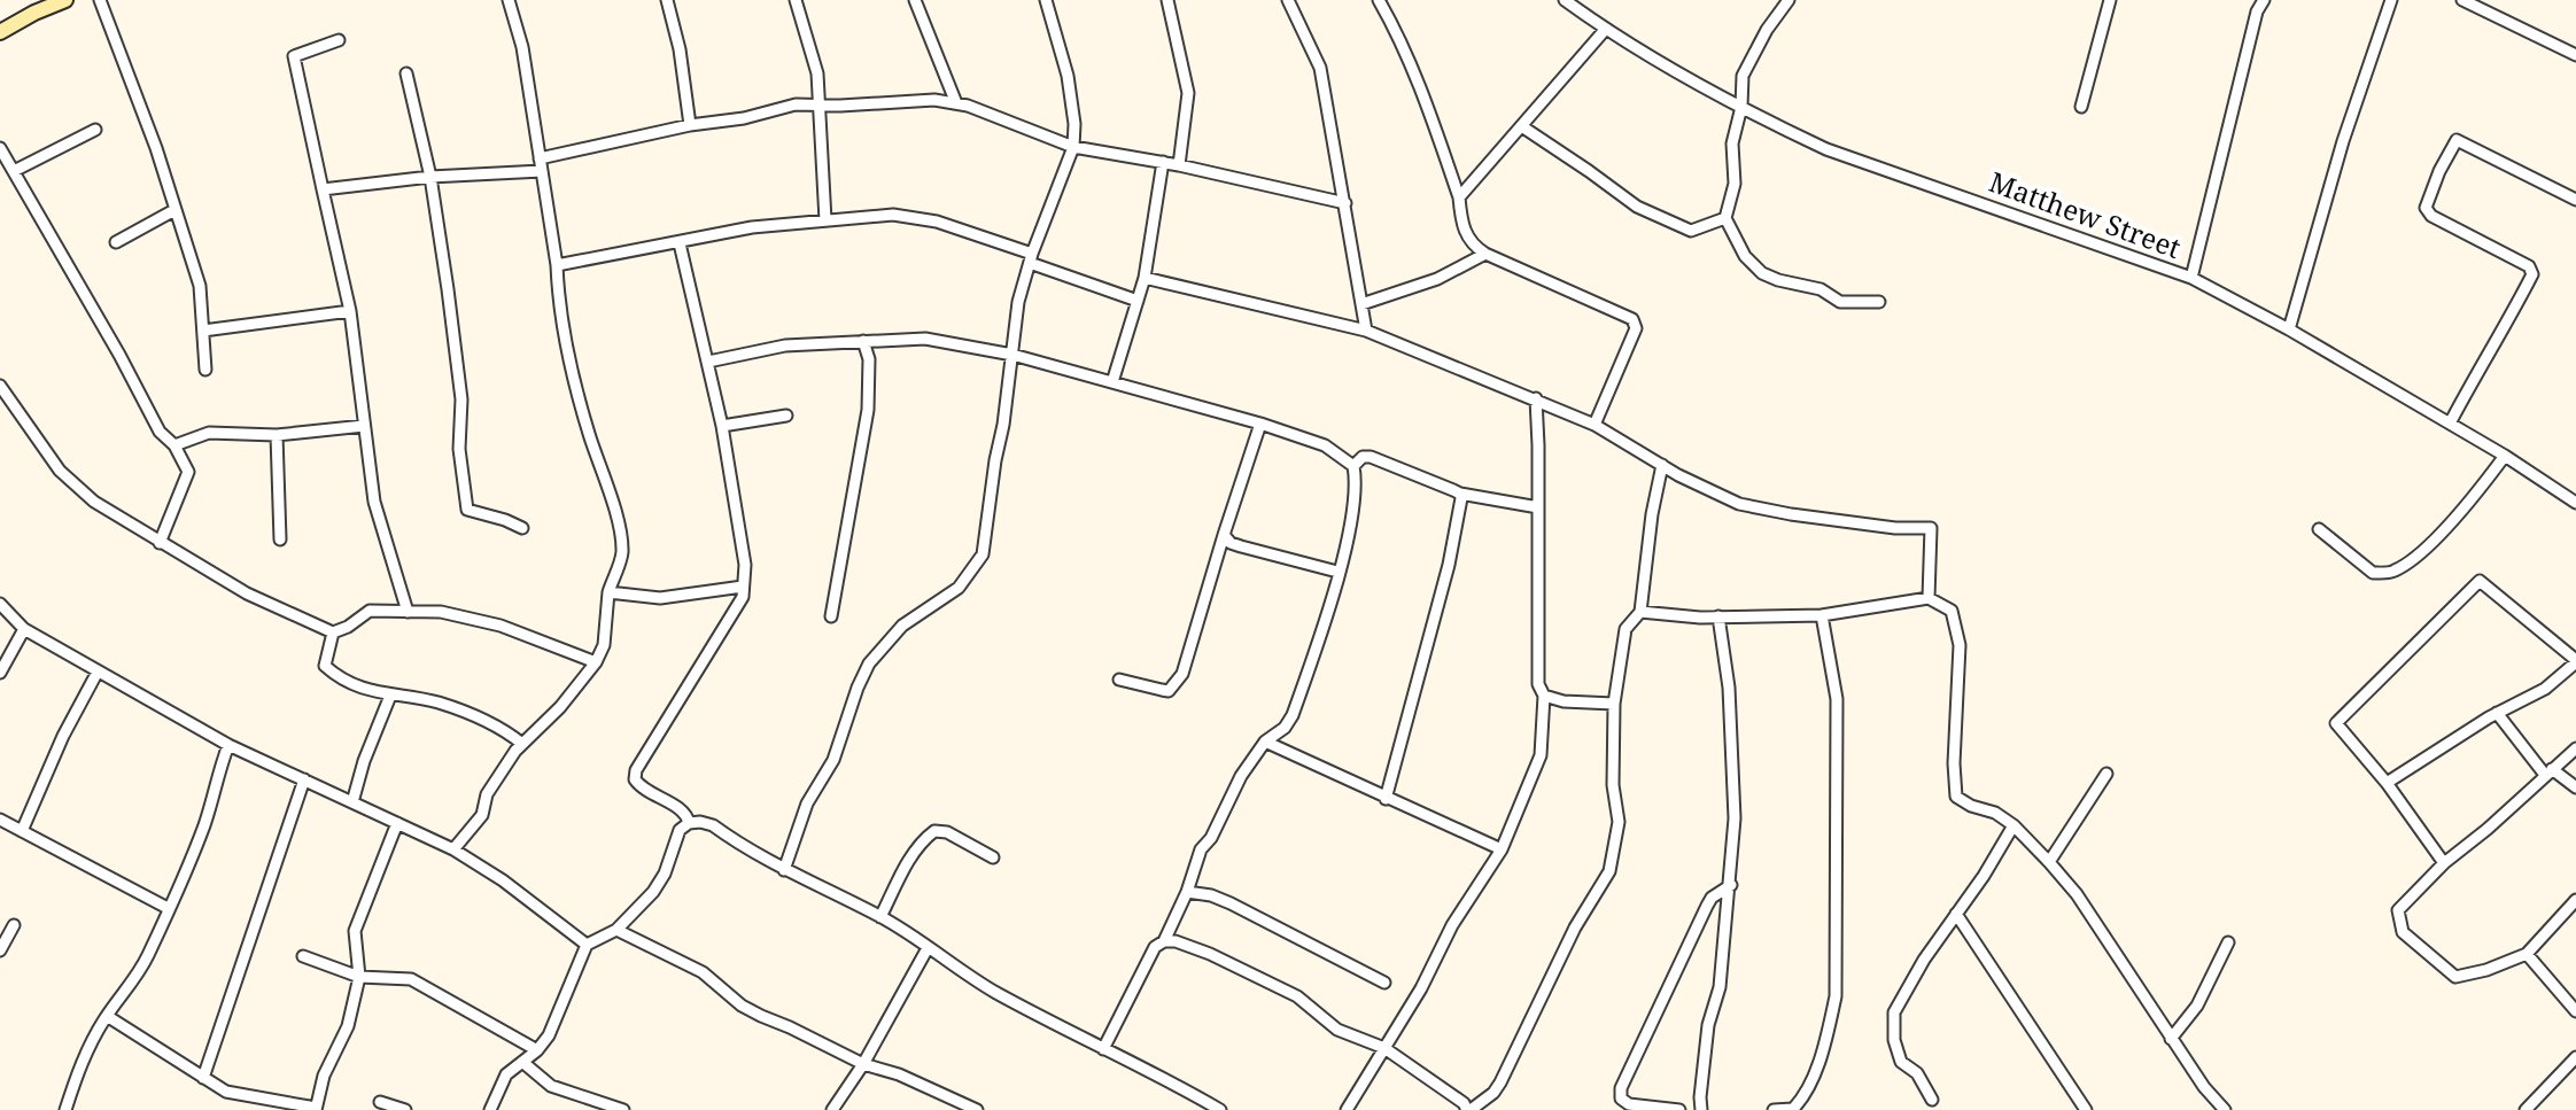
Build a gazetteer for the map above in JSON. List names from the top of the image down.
{
  "streets": {
    "street": ["Matthew Street"]
  }
}
